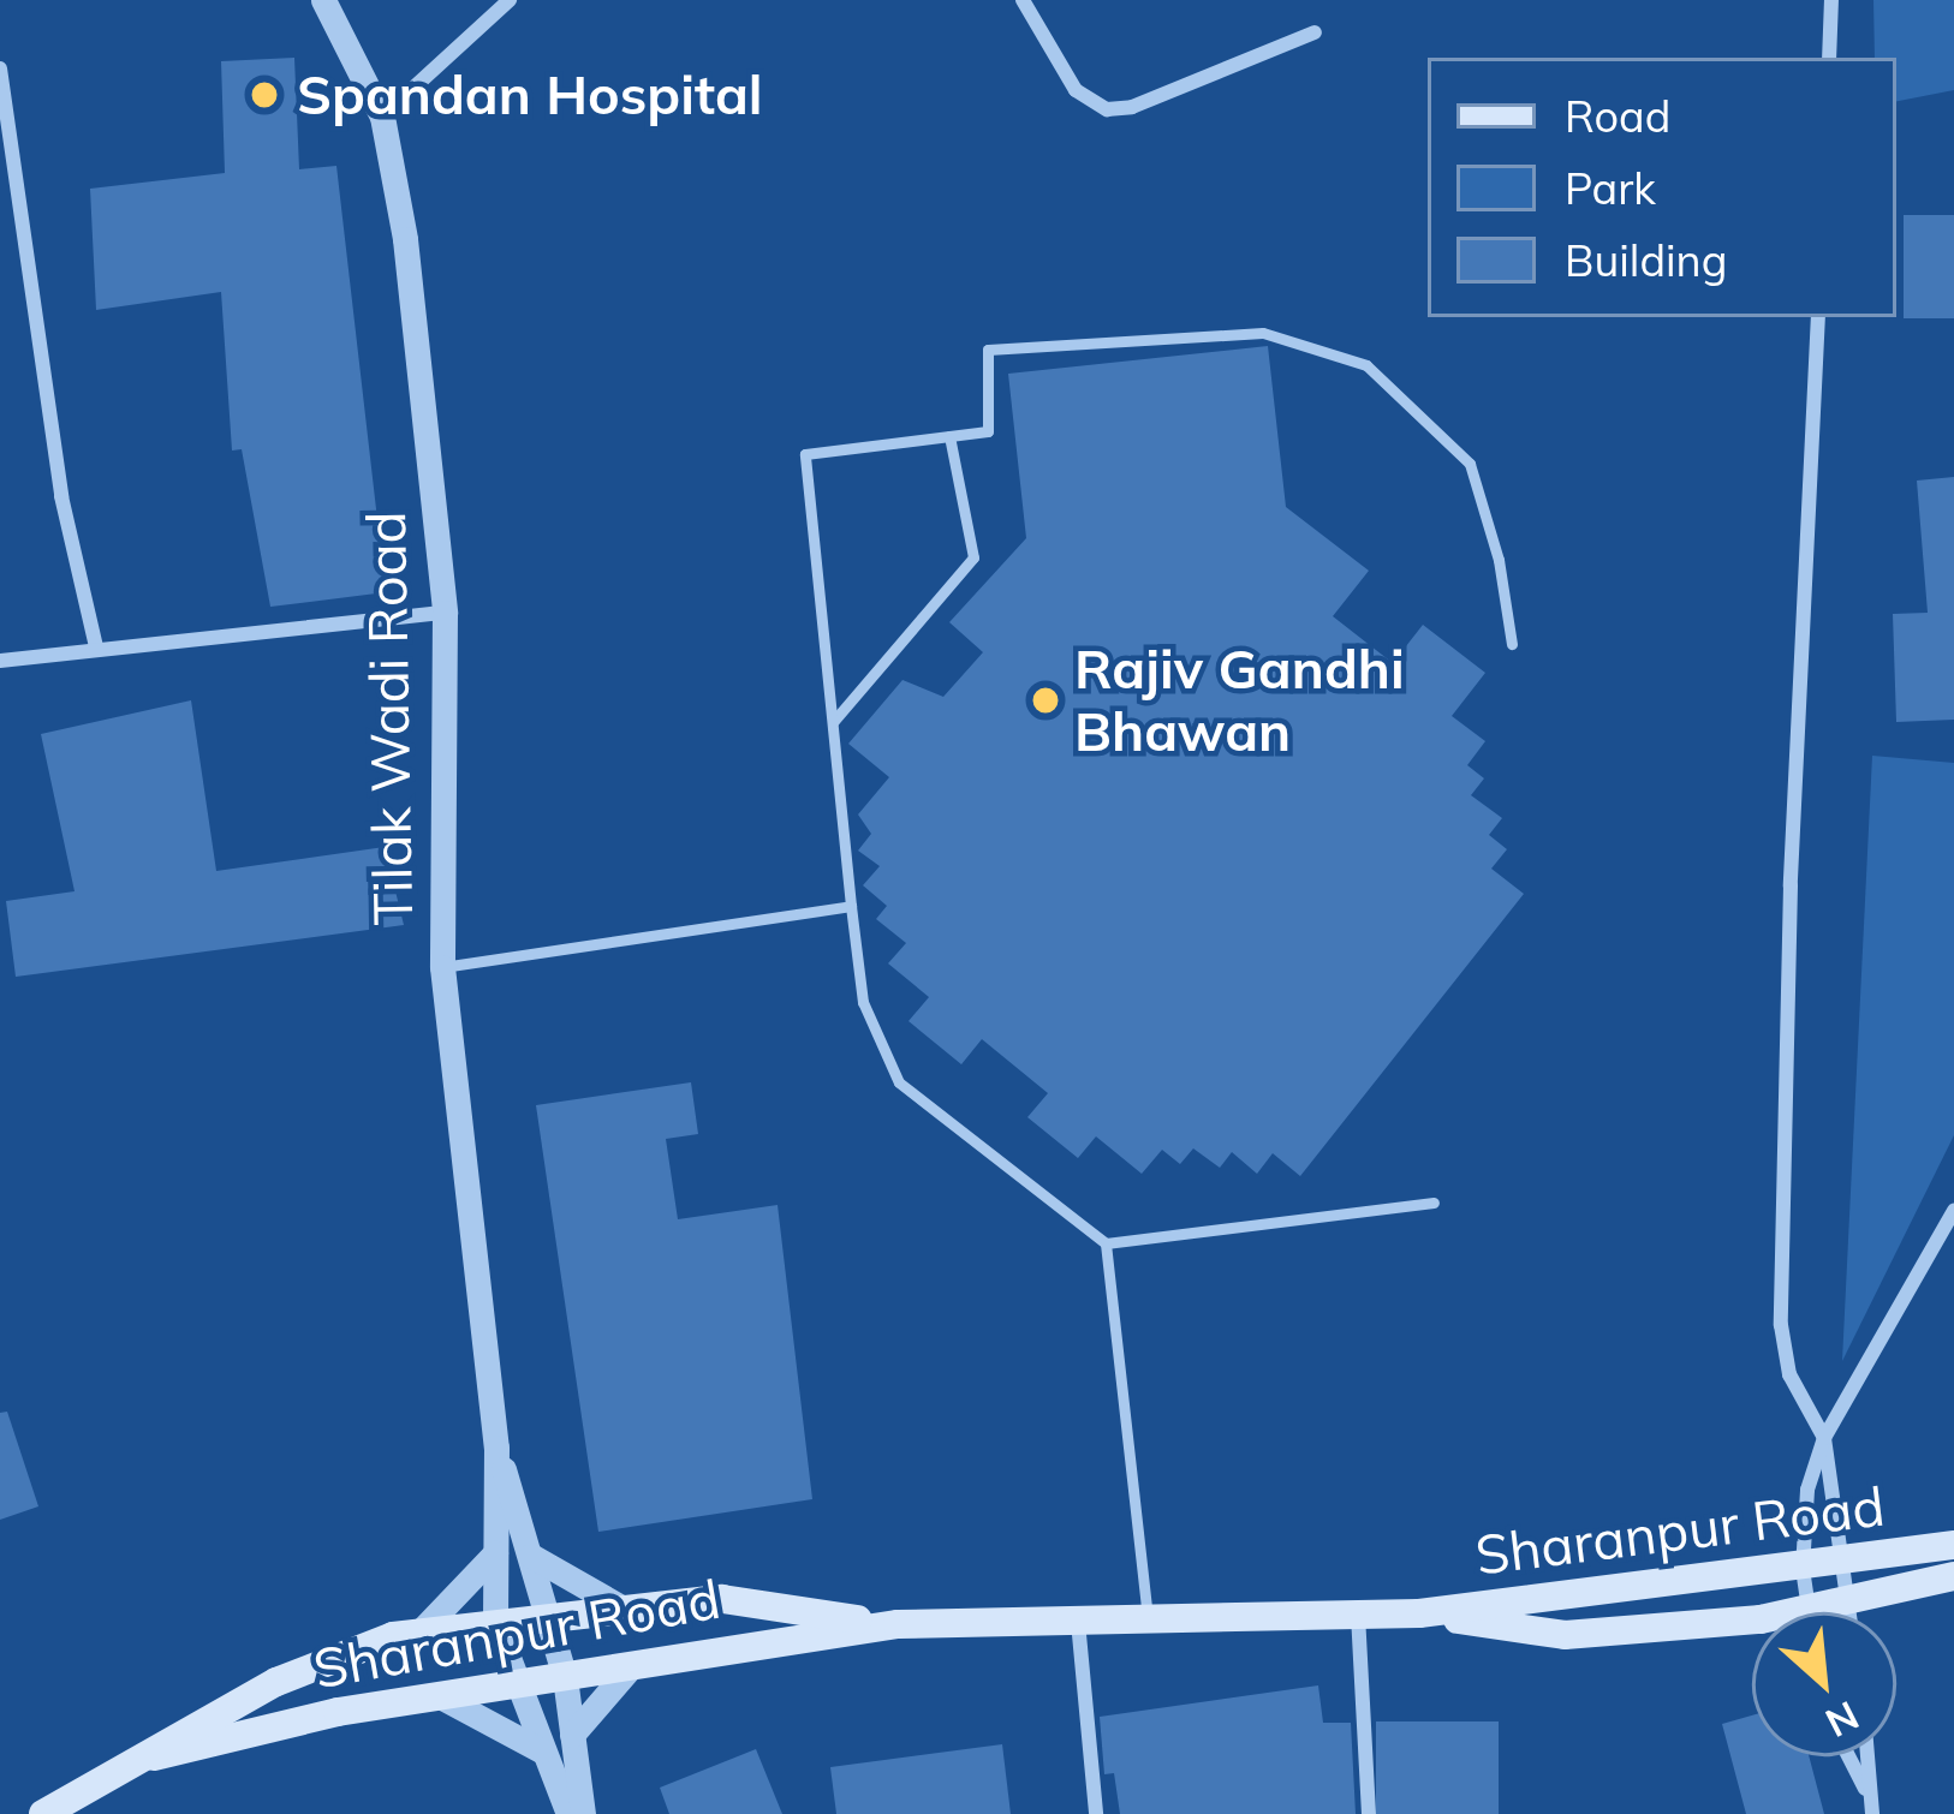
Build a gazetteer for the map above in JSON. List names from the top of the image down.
{
  "streets": {
    "main road": ["Sharanpur Road"],
    "street": ["Tilak Wadi Road"]
  },
  "places": ["Spandan Hospital", "Rajiv Gandhi Bhawan"],
  "legend": ["Road", "Park", "Building"],
  "north": "bottom right"
}
